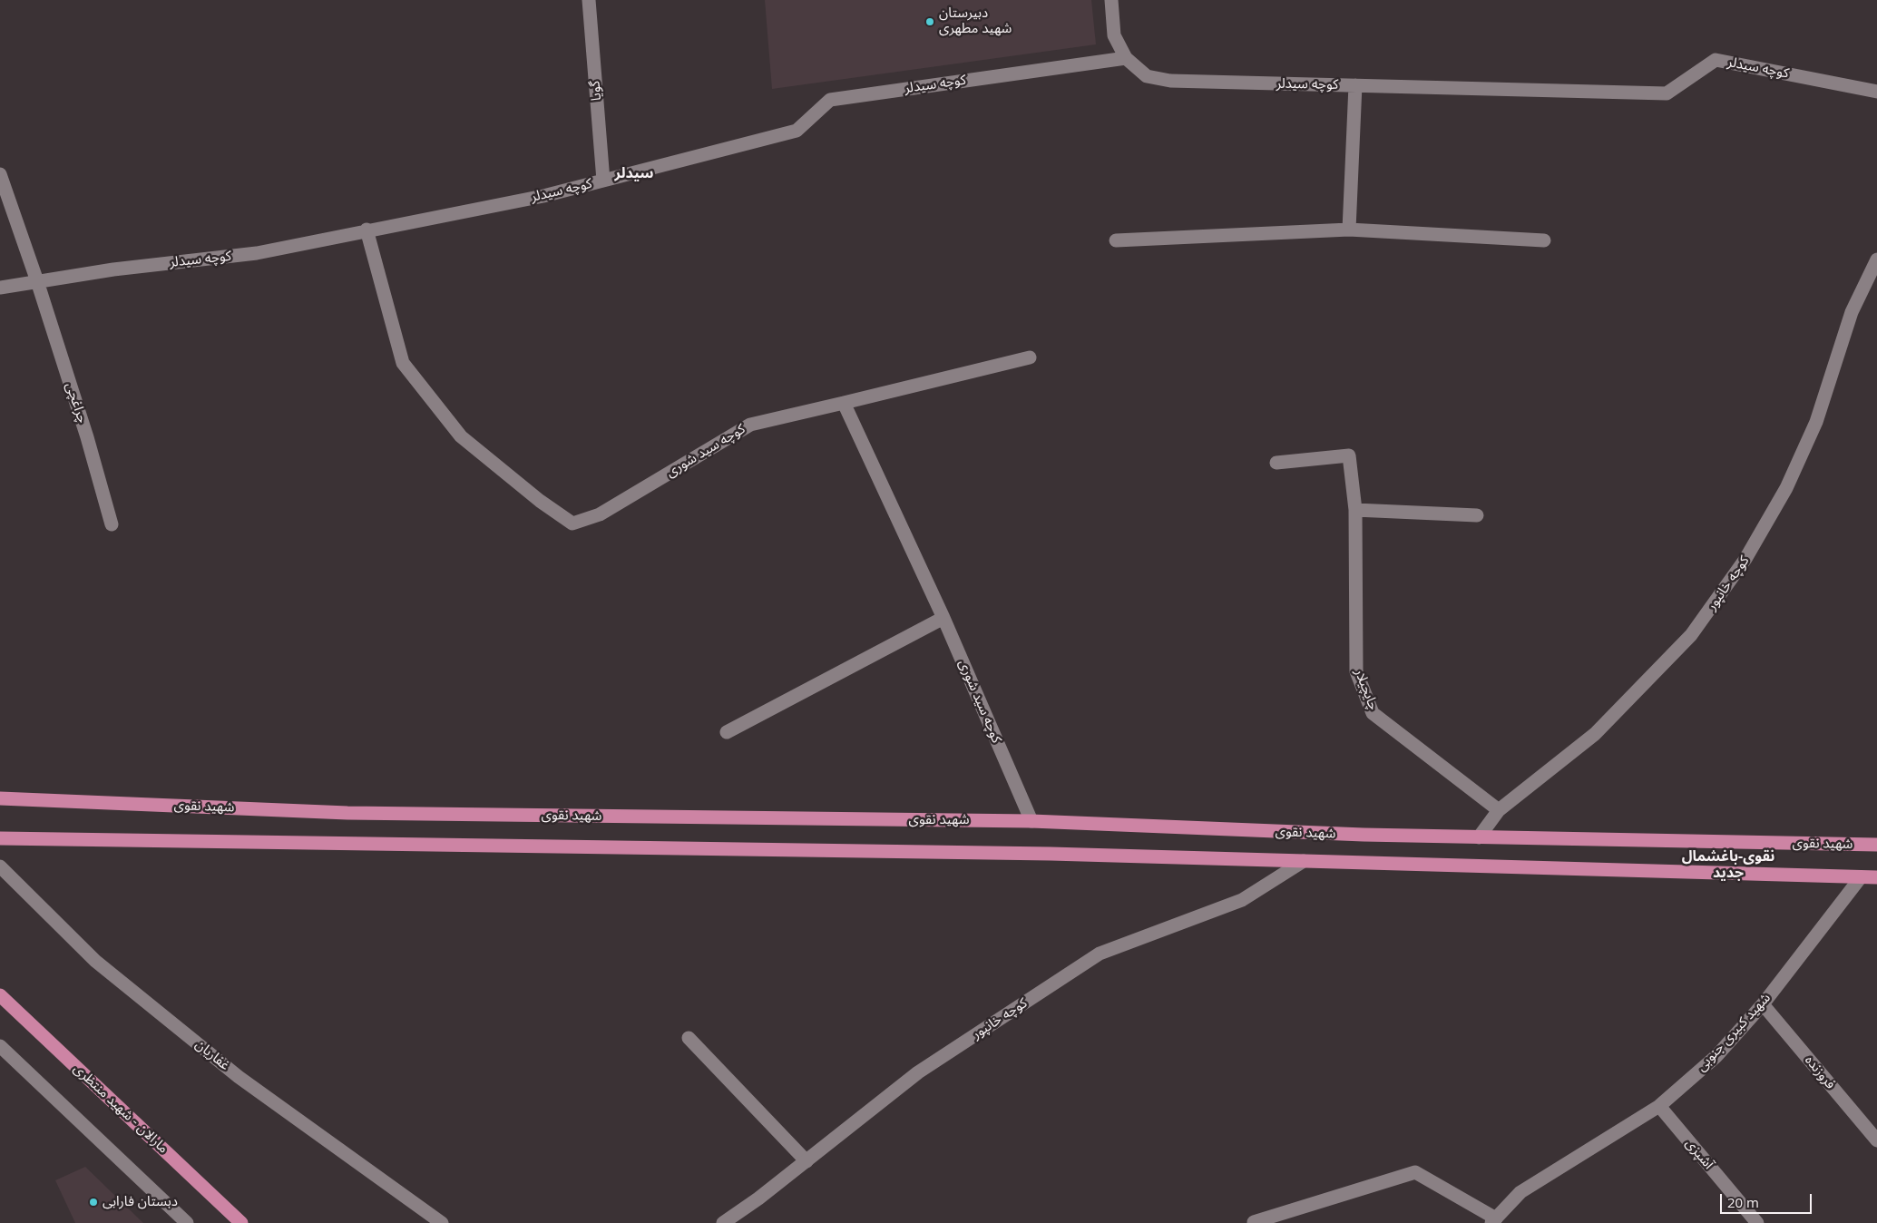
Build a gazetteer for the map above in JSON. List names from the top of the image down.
{
  "streets": {
    "main road": ["شهید نقوی", "مارالان - شهید منتظری"],
    "street": [
      "کوچه سیدلر",
      "گویا",
      "چراغچی",
      "کوچه سید شوری",
      "کوچه خانپور",
      "چایچیلار",
      "شهید کبیری جنوبی",
      "غفاریان",
      "فروزنده",
      "آشپزی"
    ]
  },
  "crossings": [
    ["کوچه سیدلر", "گویا"],
    ["کوچه سیدلر", "چراغچی"],
    ["کوچه سیدلر", "کوچه سید شوری"],
    ["کوچه سید شوری", "شهید نقوی"],
    ["کوچه خانپور", "چایچیلار"],
    ["کوچه خانپور", "شهید نقوی"],
    ["شهید نقوی", "شهید کبیری جنوبی"],
    ["شهید کبیری جنوبی", "فروزنده"],
    ["شهید کبیری جنوبی", "آشپزی"]
  ],
  "districts": ["سیدلر", "نقوی-باغشمال جدید"],
  "places": ["دبیرستان شهید مطهری", "دبستان فارابی"],
  "scale_bar": "20 m"
}
